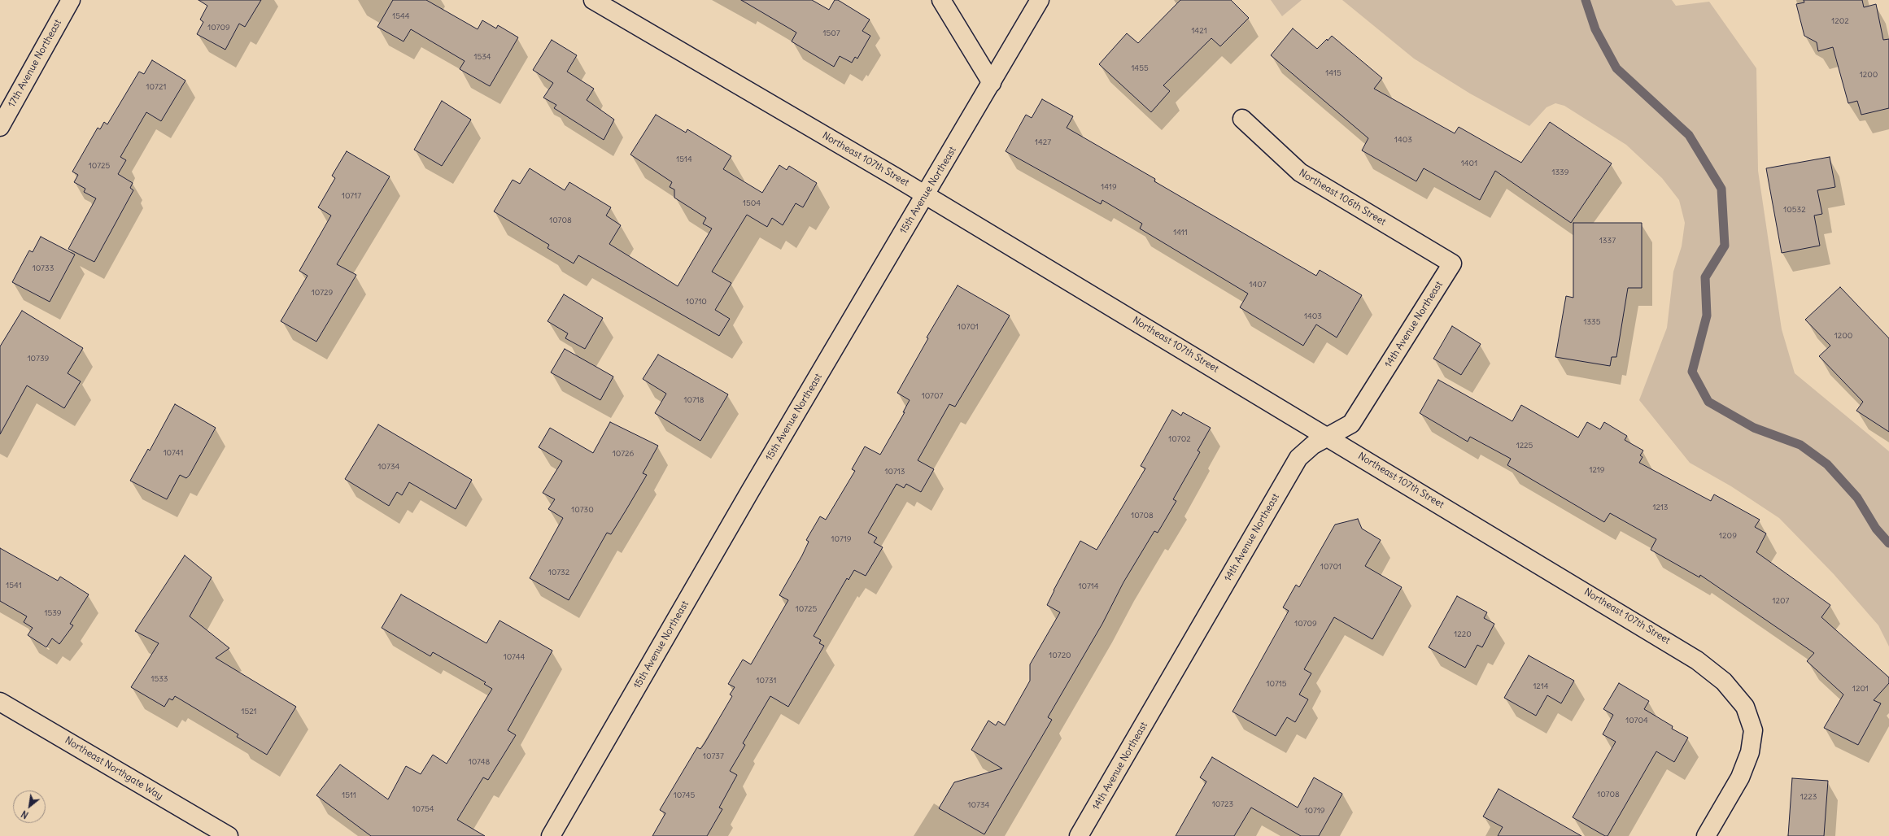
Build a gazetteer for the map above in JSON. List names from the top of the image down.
{
  "streets": {
    "street": [
      "17th Avenue Northeast",
      "Northeast 107th Street",
      "15th Avenue Northeast",
      "Northeast 106th Street",
      "14th Avenue Northeast",
      "Northeast Northgate Way"
    ]
  },
  "crossings": [
    ["Northeast 107th Street", "15th Avenue Northeast"],
    ["Northeast 107th Street", "14th Avenue Northeast"],
    ["Northeast 106th Street", "14th Avenue Northeast"]
  ],
  "house_numbers": [
    "1544",
    "1202",
    "10709",
    "1421",
    "1507",
    "1534",
    "1455",
    "1415",
    "1200",
    "10721",
    "1403",
    "1427",
    "1514",
    "1401",
    "10725",
    "1339",
    "1419",
    "10717",
    "1504",
    "10532",
    "10708",
    "1411",
    "1337",
    "10733",
    "1407",
    "10729",
    "10710",
    "1403",
    "1335",
    "10701",
    "1200",
    "10739",
    "10707",
    "10718",
    "10702",
    "1225",
    "10741",
    "10726",
    "10734",
    "1219",
    "10713",
    "1213",
    "10730",
    "10708",
    "1209",
    "10719",
    "10701",
    "10732",
    "1541",
    "10714",
    "1207",
    "10725",
    "1539",
    "10709",
    "1220",
    "10720",
    "10744",
    "1533",
    "10731",
    "10715",
    "1214",
    "1201",
    "1521",
    "10704",
    "10737",
    "10748",
    "10708",
    "1511",
    "10745",
    "1223",
    "10723",
    "10734",
    "10754",
    "10719"
  ],
  "north": "bottom left"
}
